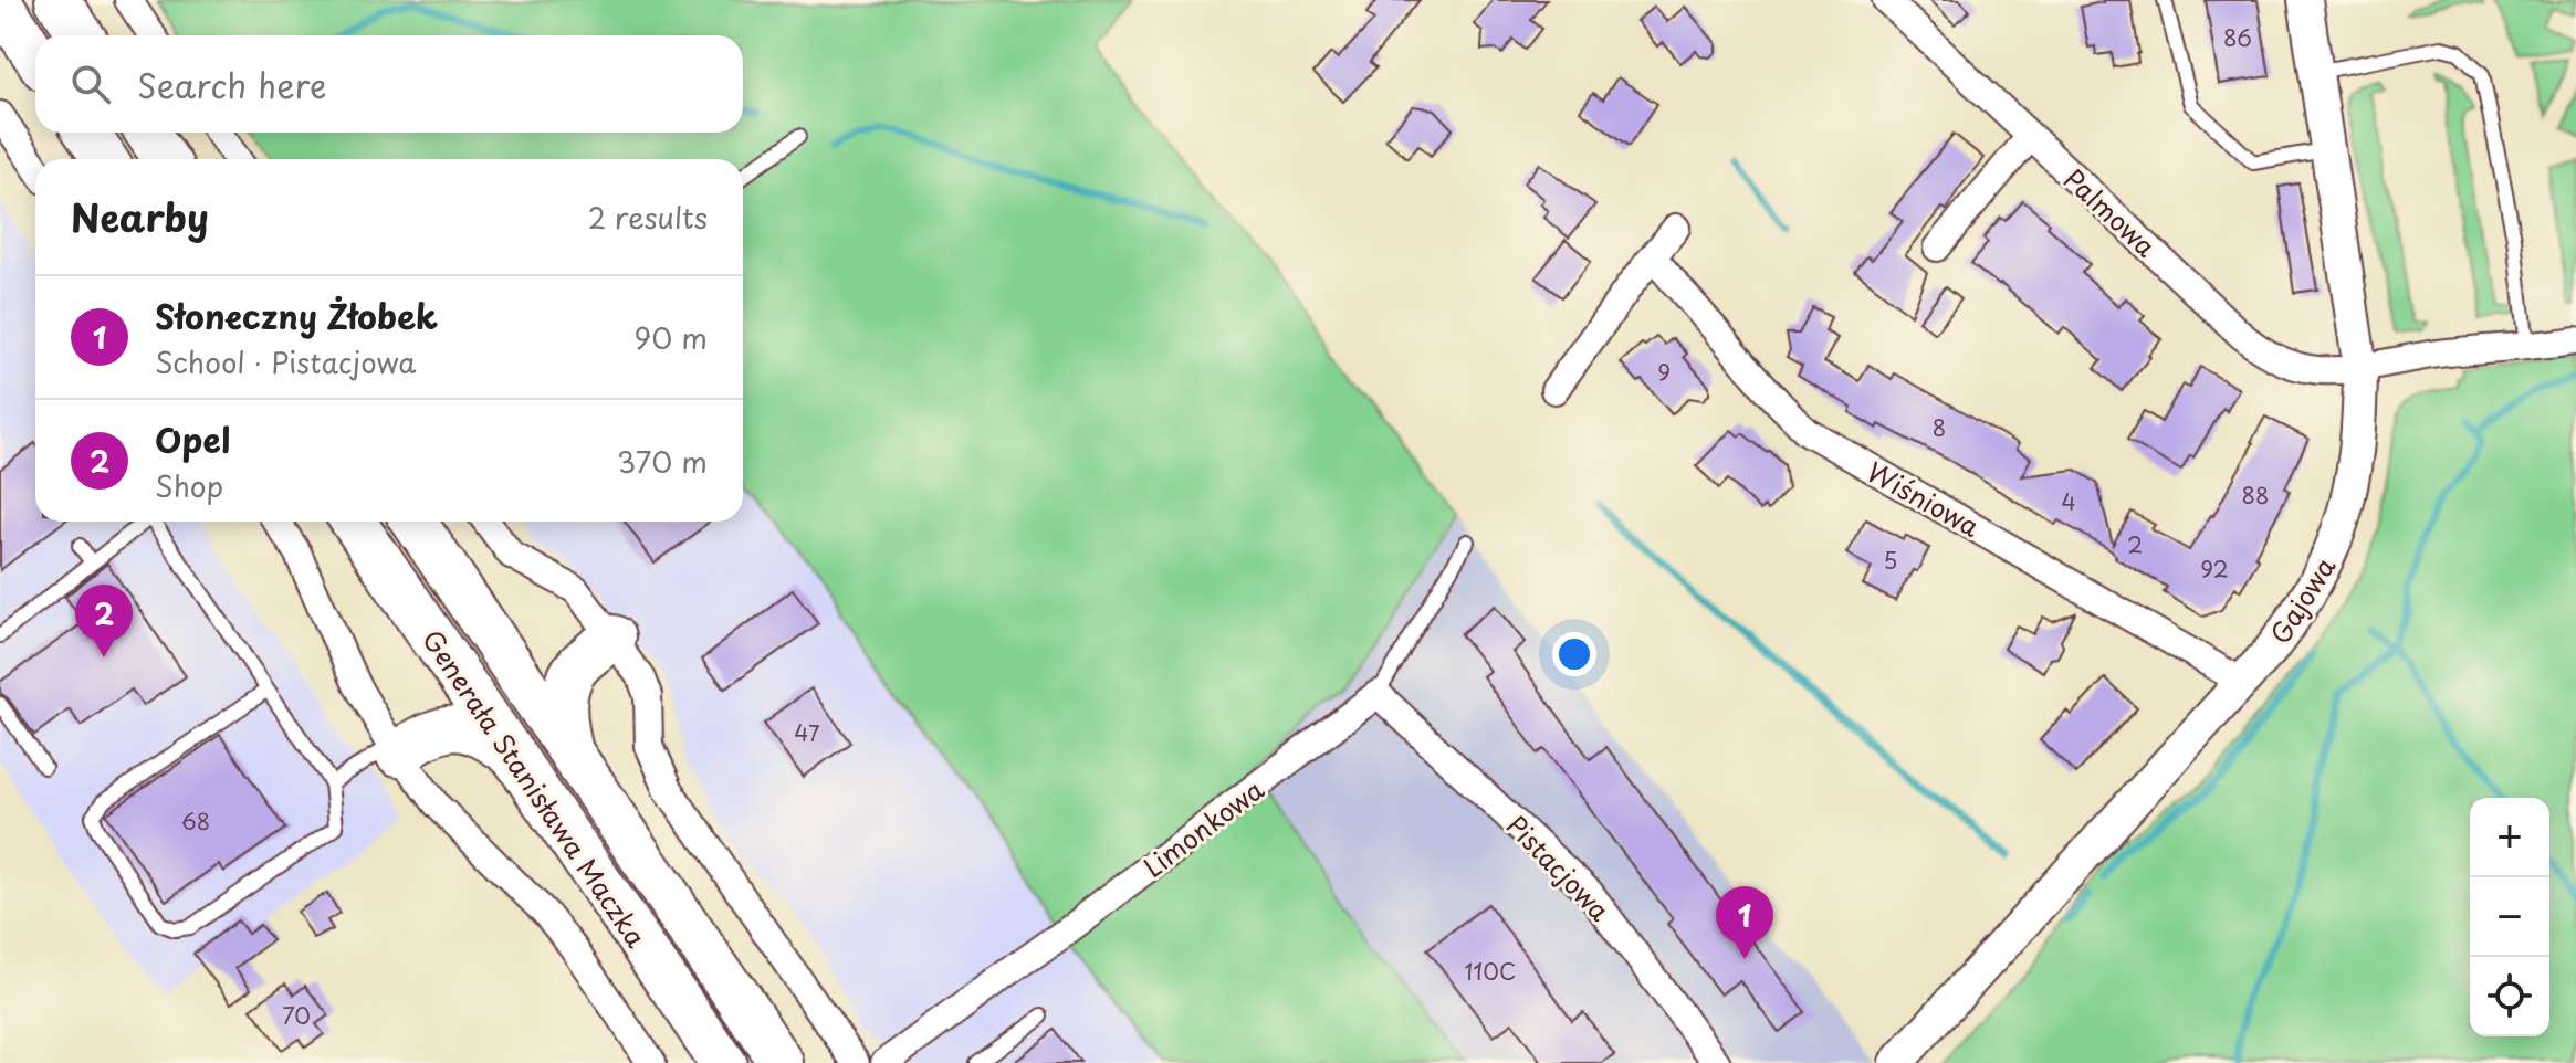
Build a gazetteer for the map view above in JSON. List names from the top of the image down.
{
  "streets": {
    "highway": ["Generała Stanisława Maczka"],
    "street": [
      "Palmowa",
      "Wiśniowa",
      "Gajowa",
      "Limonkowa",
      "Pistacjowa"
    ]
  },
  "crossings": [
    ["Palmowa", "Gajowa"],
    ["Wiśniowa", "Gajowa"],
    ["Limonkowa", "Pistacjowa"]
  ],
  "house_numbers": [
    "86",
    "9",
    "8",
    "88",
    "4",
    "2",
    "5",
    "92",
    "47",
    "68",
    "110C",
    "70"
  ],
  "page": {
    "search": "Search here",
    "heading": ["Nearby", "2 results"],
    "list": [
      {
        "mark": "1",
        "name": "Słoneczny Żłobek",
        "note": "School · Pistacjowa",
        "value": "90 m"
      },
      {
        "mark": "2",
        "name": "Opel",
        "note": "Shop",
        "value": "370 m"
      }
    ],
    "pins": ["2", "1"],
    "map_buttons": ["+", "−"]
  }
}
